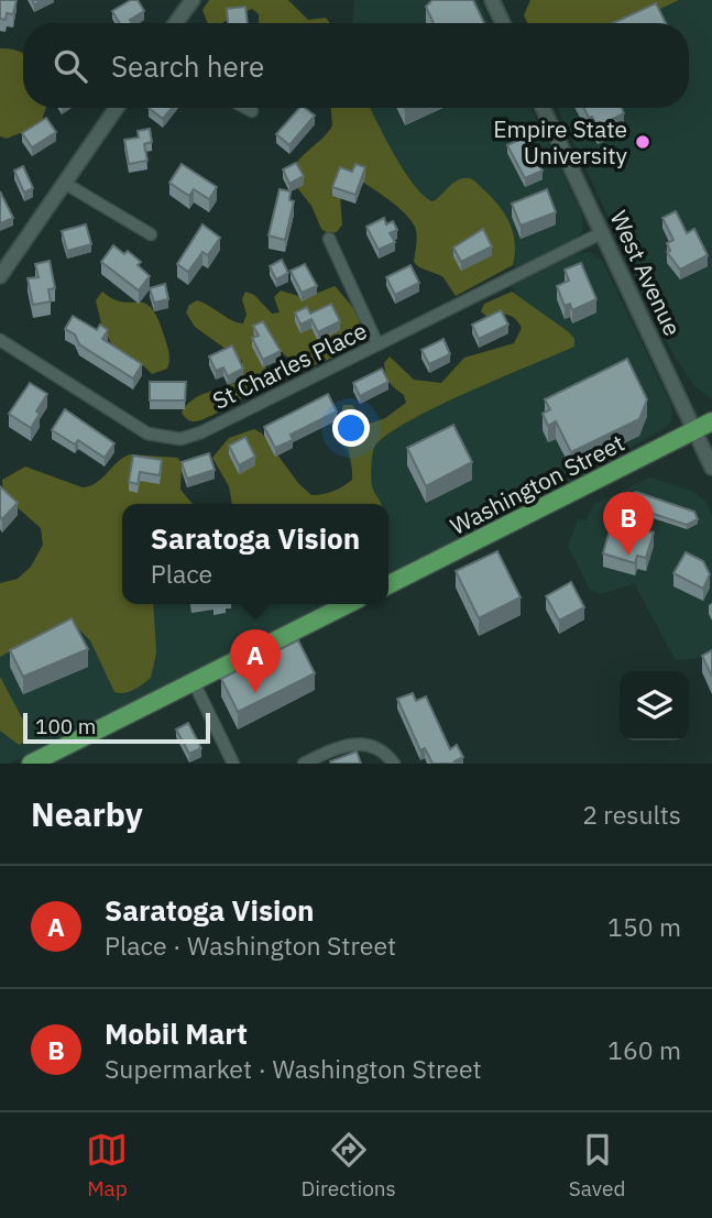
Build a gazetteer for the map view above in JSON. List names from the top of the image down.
{
  "streets": {
    "highway": ["Washington Street"],
    "street": ["West Avenue", "St Charles Place"]
  },
  "crossings": [
    ["West Avenue", "St Charles Place"],
    ["West Avenue", "Washington Street"]
  ],
  "places": ["Empire State University"],
  "scale_bar": "100 m",
  "page": {
    "search": "Search here",
    "pins": ["B", "A"],
    "popup": ["Saratoga Vision", "Place"],
    "scale": "100 m",
    "heading": ["Nearby", "2 results"],
    "list": [
      {
        "mark": "A",
        "name": "Saratoga Vision",
        "note": "Place · Washington Street",
        "value": "150 m"
      },
      {
        "mark": "B",
        "name": "Mobil Mart",
        "note": "Supermarket · Washington Street",
        "value": "160 m"
      }
    ],
    "nav": ["Map", "Directions", "Saved"]
  }
}
